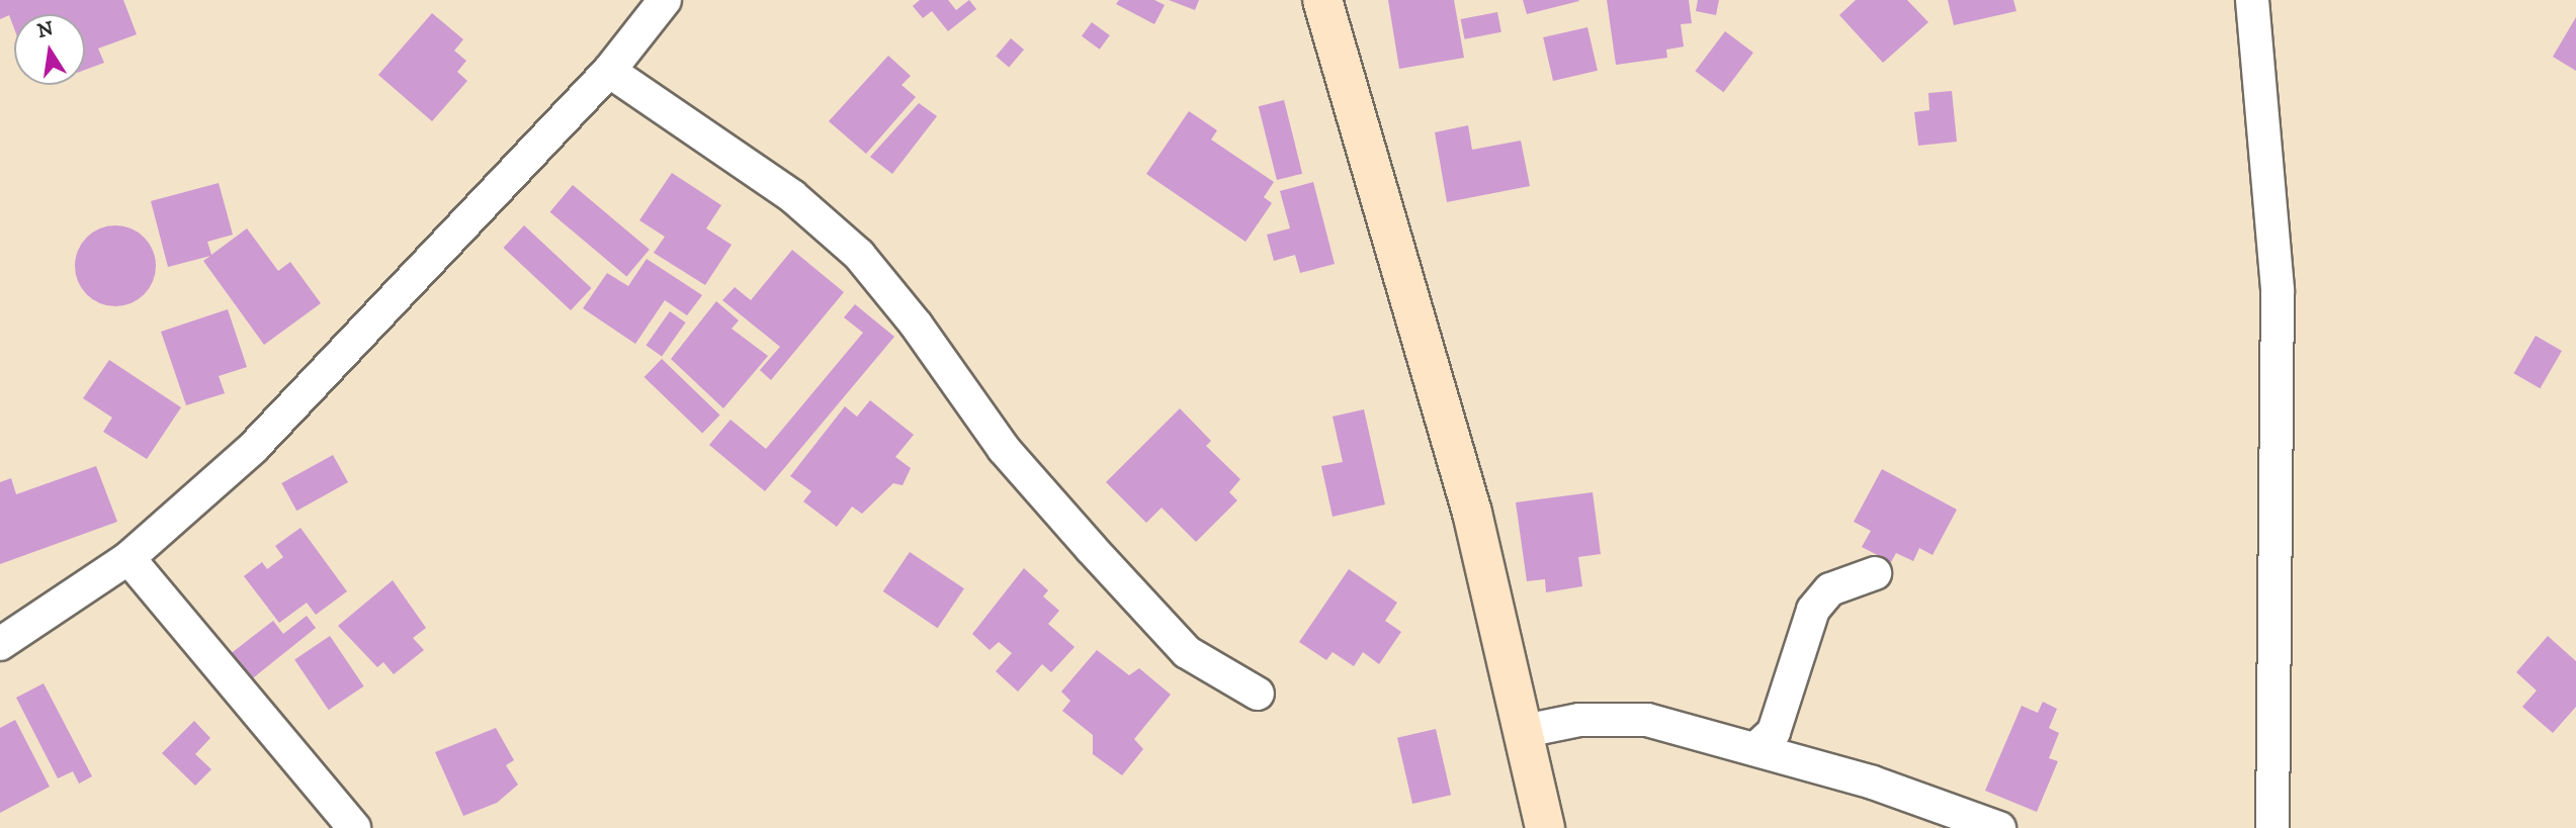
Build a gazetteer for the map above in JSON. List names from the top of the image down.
{
  "north": "top"
}
